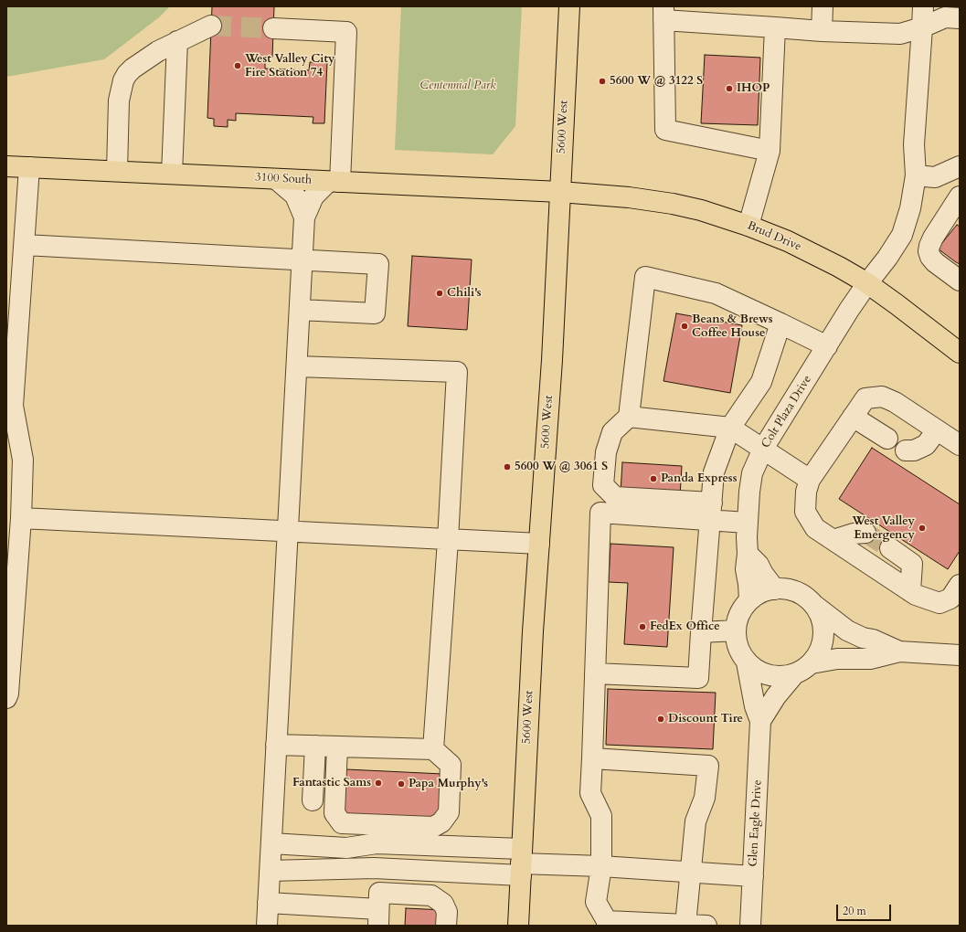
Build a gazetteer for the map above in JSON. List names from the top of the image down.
{
  "streets": {
    "main road": ["5600 West", "3100 South", "Brud Drive"],
    "street": ["Colt Plaza Drive", "Glen Eagle Drive"]
  },
  "crossings": [
    ["5600 West", "3100 South"],
    ["5600 West", "Brud Drive"],
    ["3100 South", "Brud Drive"],
    ["Brud Drive", "Colt Plaza Drive"],
    ["Colt Plaza Drive", "Glen Eagle Drive"]
  ],
  "parks": ["Centennial Park"],
  "places": [
    "West Valley City Fire Station 74",
    "5600 W @ 3122 S",
    "IHOP",
    "Chili's",
    "Beans & Brews Coffee House",
    "5600 W @ 3061 S",
    "Panda Express",
    "West Valley Emergency",
    "FedEx Office",
    "Discount Tire",
    "Fantastic Sams",
    "Papa Murphy's"
  ],
  "scale_bar": "20 m"
}
